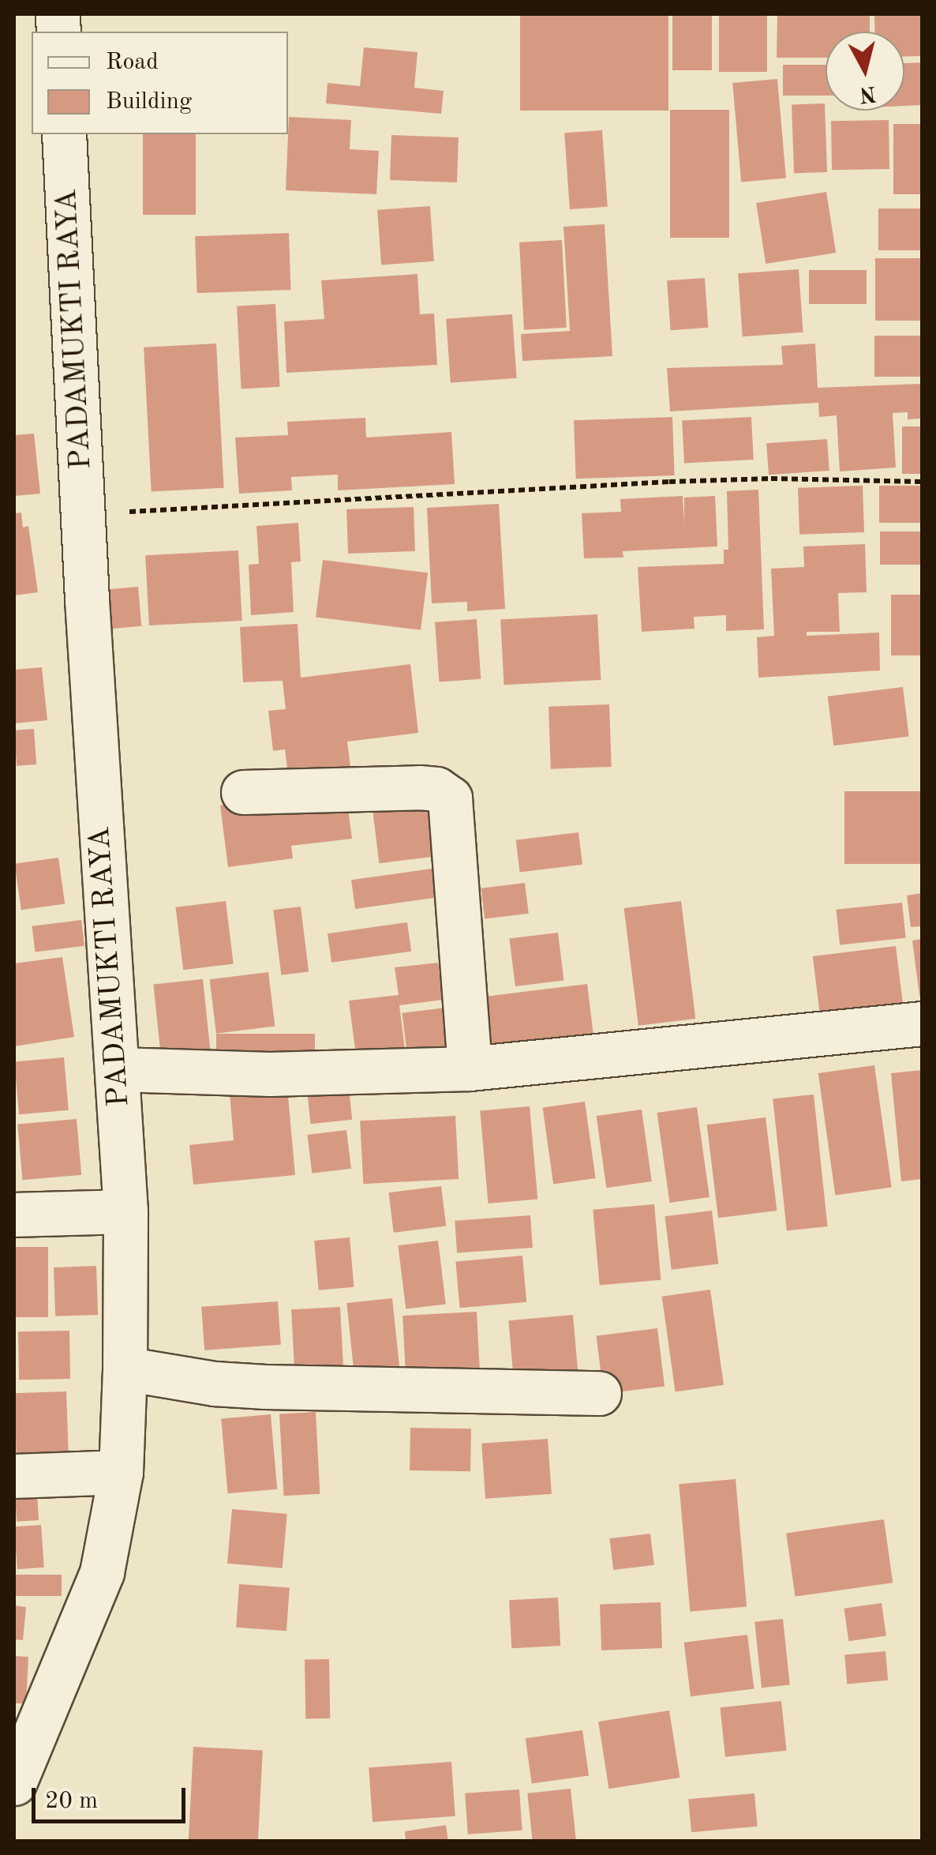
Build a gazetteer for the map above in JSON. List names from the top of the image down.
{
  "streets": {
    "street": ["PADAMUKTI RAYA"]
  },
  "legend": ["Road", "Building"],
  "scale_bar": "20 m",
  "north": "bottom"
}
